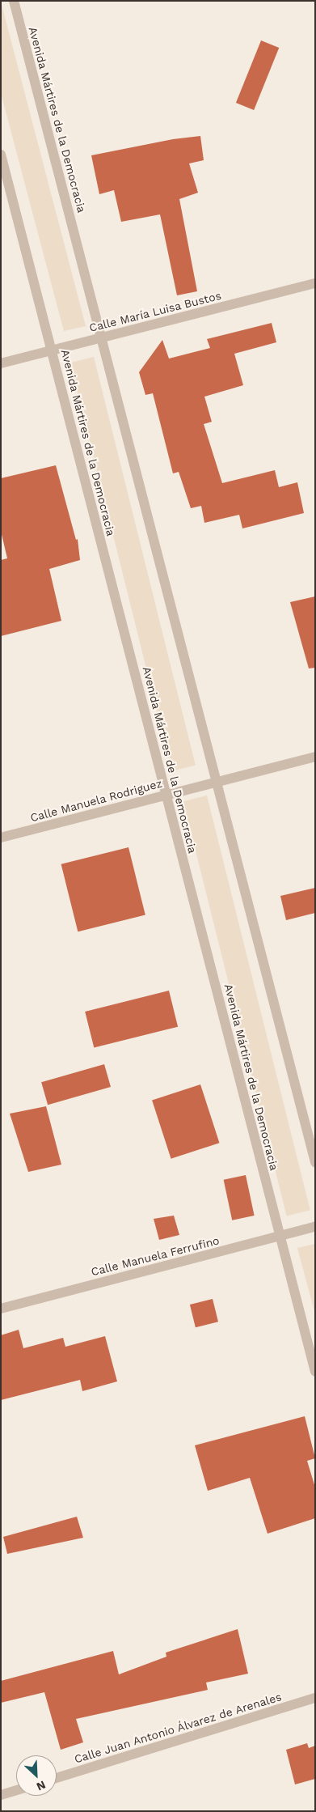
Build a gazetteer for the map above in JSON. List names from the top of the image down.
{
  "streets": {
    "street": [
      "Avenida Mártires de la Democracia",
      "Calle María Luisa Bustos",
      "Calle Manuela Rodriguez",
      "Calle Manuela Ferrufino",
      "Calle Juan Antonio Álvarez de Arenales"
    ]
  },
  "crossings": [
    ["Avenida Mártires de la Democracia", "Calle María Luisa Bustos"],
    ["Avenida Mártires de la Democracia", "Calle Manuela Rodriguez"],
    ["Avenida Mártires de la Democracia", "Calle Manuela Ferrufino"]
  ],
  "north": "bottom right"
}
